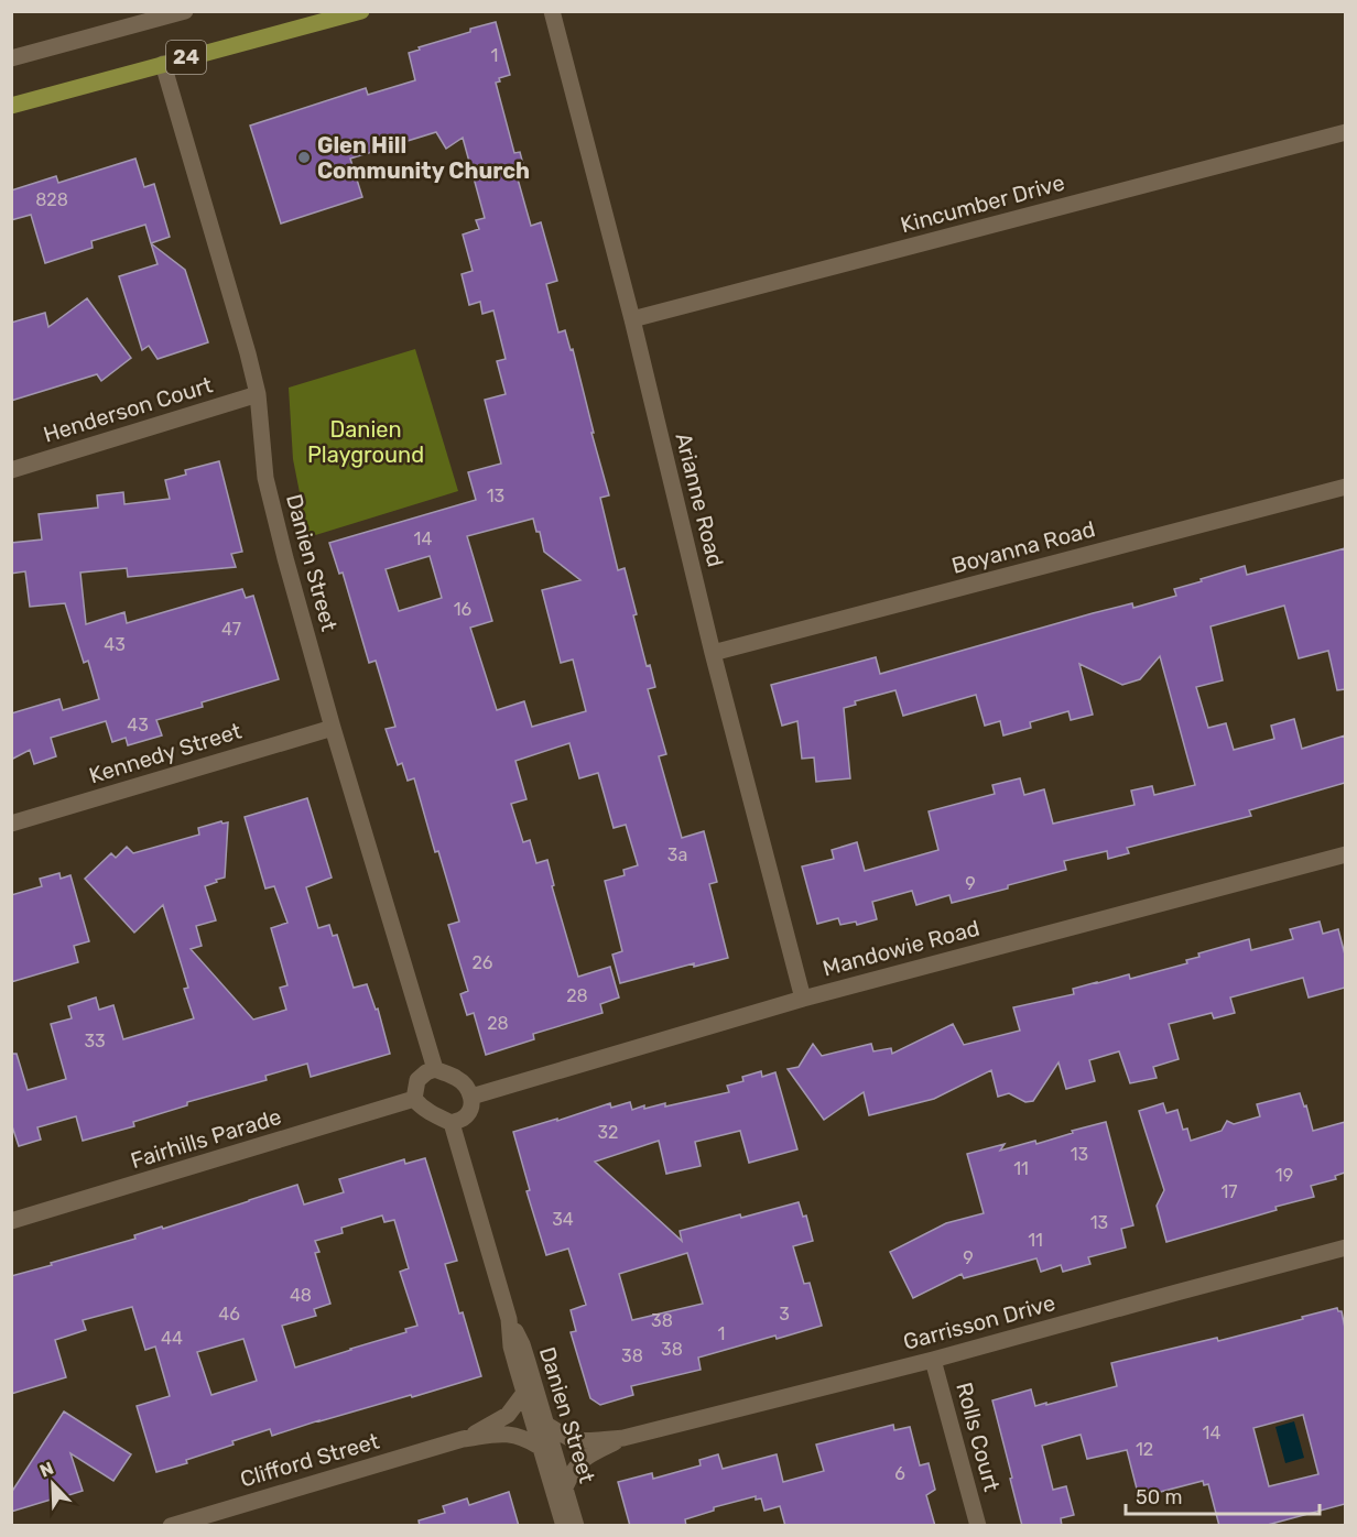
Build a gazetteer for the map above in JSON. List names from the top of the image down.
{
  "streets": {
    "main road": ["24"],
    "street": [
      "Kincumber Drive",
      "Henderson Court",
      "Arianne Road",
      "Boyanna Road",
      "Danien Street",
      "Kennedy Street",
      "Mandowie Road",
      "Fairhills Parade",
      "Garrisson Drive",
      "Rolls Court",
      "Clifford Street"
    ]
  },
  "crossings": [
    ["24", "Danien Street"],
    ["Kincumber Drive", "Arianne Road"],
    ["Henderson Court", "Danien Street"],
    ["Arianne Road", "Boyanna Road"],
    ["Arianne Road", "Mandowie Road"],
    ["Danien Street", "Kennedy Street"],
    ["Danien Street", "Mandowie Road"],
    ["Danien Street", "Fairhills Parade"],
    ["Danien Street", "Garrisson Drive"],
    ["Danien Street", "Clifford Street"],
    ["Mandowie Road", "Fairhills Parade"],
    ["Garrisson Drive", "Rolls Court"]
  ],
  "parks": ["Danien Playground"],
  "places": ["Glen Hill Community Church"],
  "house_numbers": [
    "1",
    "828",
    "13",
    "14",
    "16",
    "47",
    "43",
    "43",
    "3a",
    "9",
    "26",
    "28",
    "28",
    "33",
    "32",
    "13",
    "11",
    "19",
    "17",
    "34",
    "13",
    "11",
    "9",
    "48",
    "46",
    "3",
    "38",
    "1",
    "44",
    "38",
    "38",
    "14",
    "12",
    "6"
  ],
  "scale_bar": "50 m",
  "north": "top left"
}
